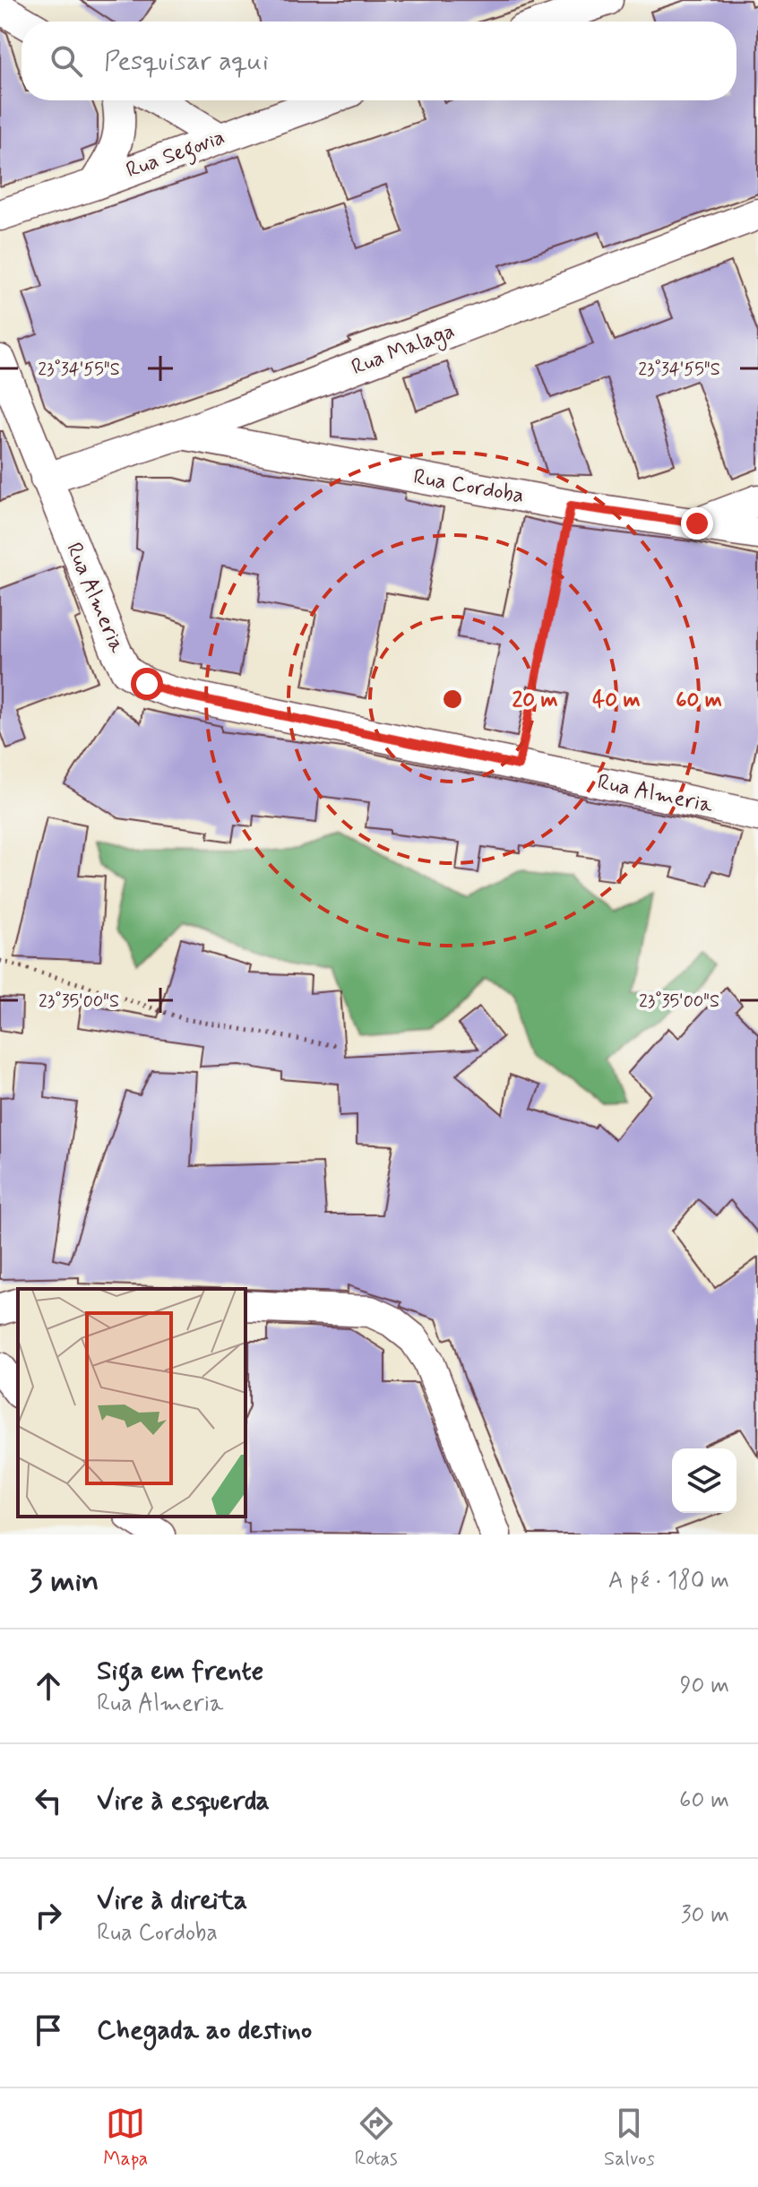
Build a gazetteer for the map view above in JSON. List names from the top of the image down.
{
  "streets": {
    "street": [
      "Rua Segovia",
      "Rua Malaga",
      "Rua Cordoba",
      "Rua Almeria"
    ]
  },
  "crossings": [
    ["Rua Malaga", "Rua Cordoba"],
    ["Rua Malaga", "Rua Almeria"]
  ],
  "page": {
    "search": "Pesquisar aqui",
    "heading": ["3 min", "A pé · 180 m"],
    "list": [
      ["Siga em frente", "Rua Almeria", "90 m"],
      ["Vire à esquerda", "60 m"],
      ["Vire à direita", "Rua Cordoba", "30 m"],
      "Chegada ao destino"
    ],
    "nav": ["Mapa", "Rotas", "Salvos"]
  },
  "coordinates": ["23°34'55\"S", "23°35'00\"S"],
  "rings": ["20 m", "40 m", "60 m"]
}
